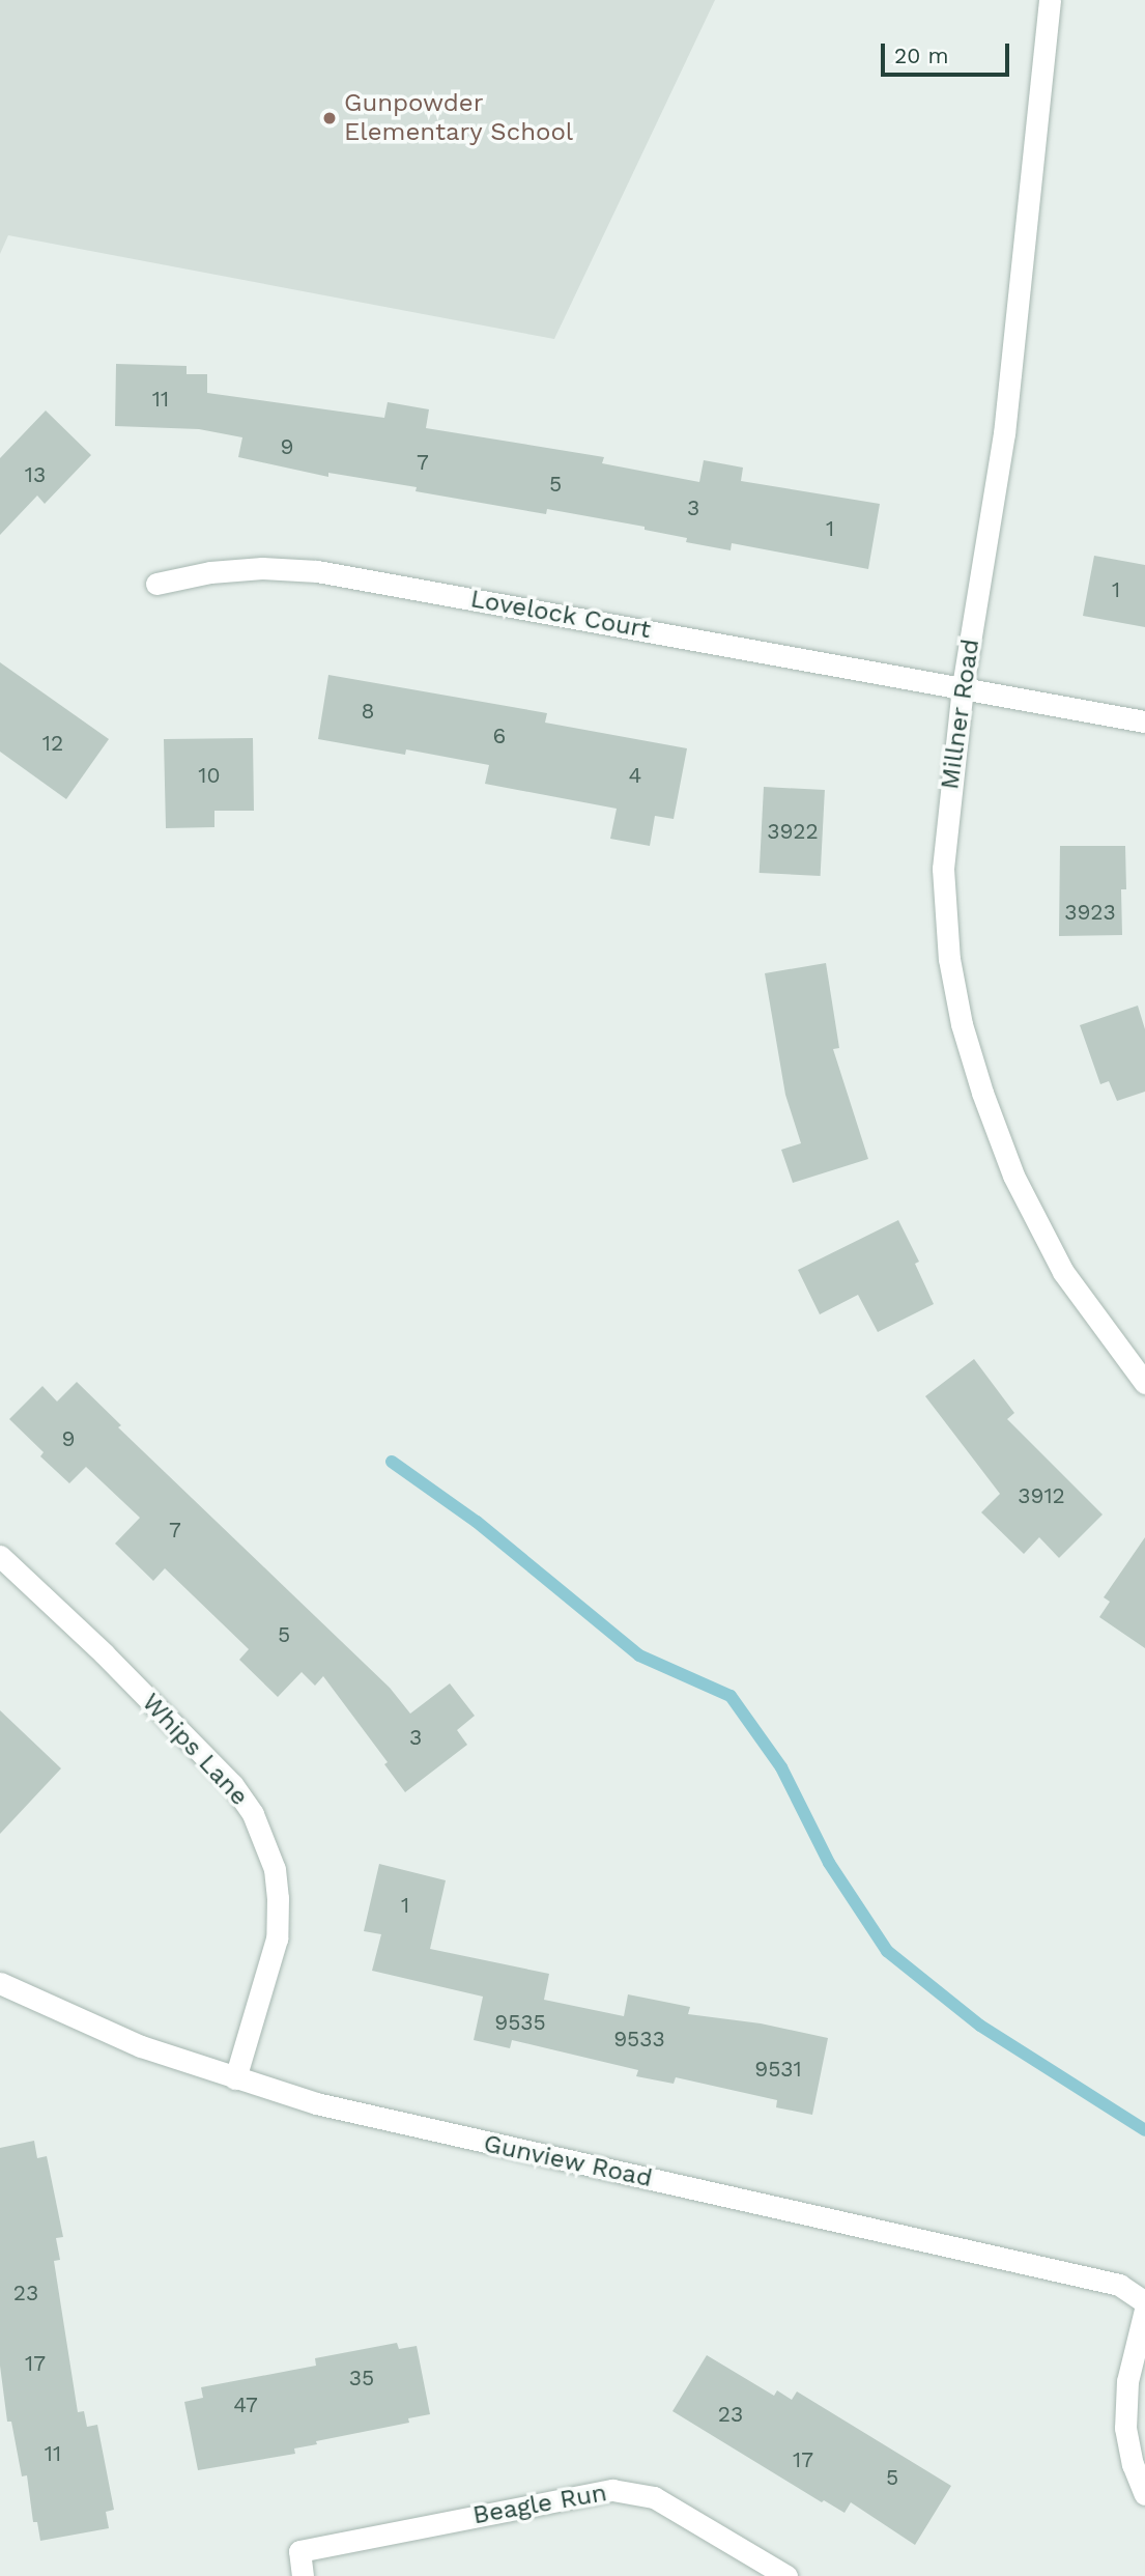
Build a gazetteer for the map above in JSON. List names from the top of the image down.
{
  "streets": {
    "street": [
      "Lovelock Court",
      "Millner Road",
      "Whips Lane",
      "Gunview Road",
      "Beagle Run"
    ]
  },
  "crossings": [
    ["Lovelock Court", "Millner Road"],
    ["Whips Lane", "Gunview Road"]
  ],
  "places": ["Gunpowder Elementary School"],
  "house_numbers": [
    "11",
    "9",
    "7",
    "13",
    "5",
    "3",
    "1",
    "1",
    "8",
    "6",
    "12",
    "10",
    "4",
    "3922",
    "3923",
    "9",
    "3912",
    "7",
    "5",
    "3",
    "1",
    "9535",
    "9533",
    "9531",
    "23",
    "17",
    "35",
    "47",
    "23",
    "11",
    "17",
    "5"
  ],
  "scale_bar": "20 m"
}
